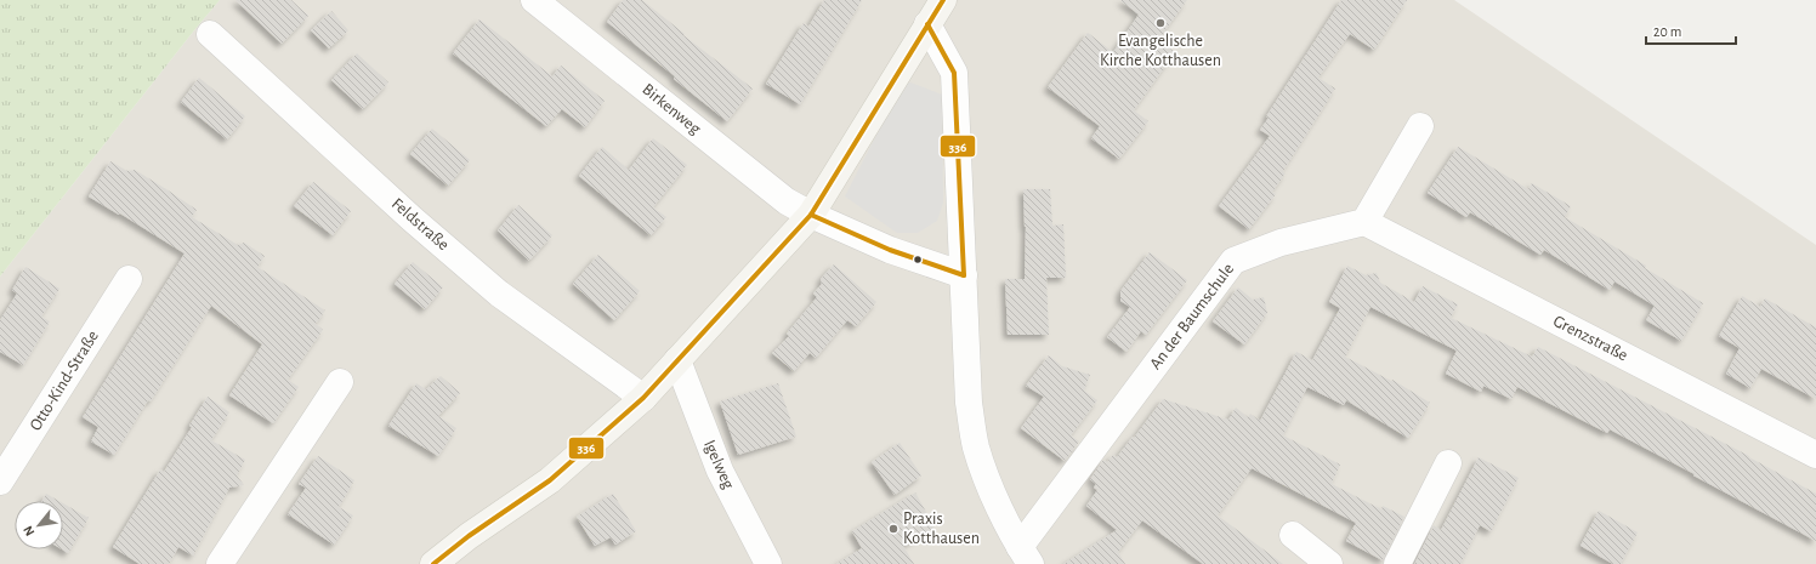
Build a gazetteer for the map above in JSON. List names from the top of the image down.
{
  "streets": {
    "street": [
      "Birkenweg",
      "Feldstraße",
      "An der Baumschule",
      "Grenzstraße",
      "Otto-Kind-Straße",
      "Igelweg"
    ]
  },
  "crossings": [
    ["An der Baumschule", "Grenzstraße"]
  ],
  "places": ["Evangelische Kirche Kotthausen", "Praxis Kotthausen"],
  "lines": ["transit line 336"],
  "scale_bar": "20 m",
  "north": "bottom left"
}
